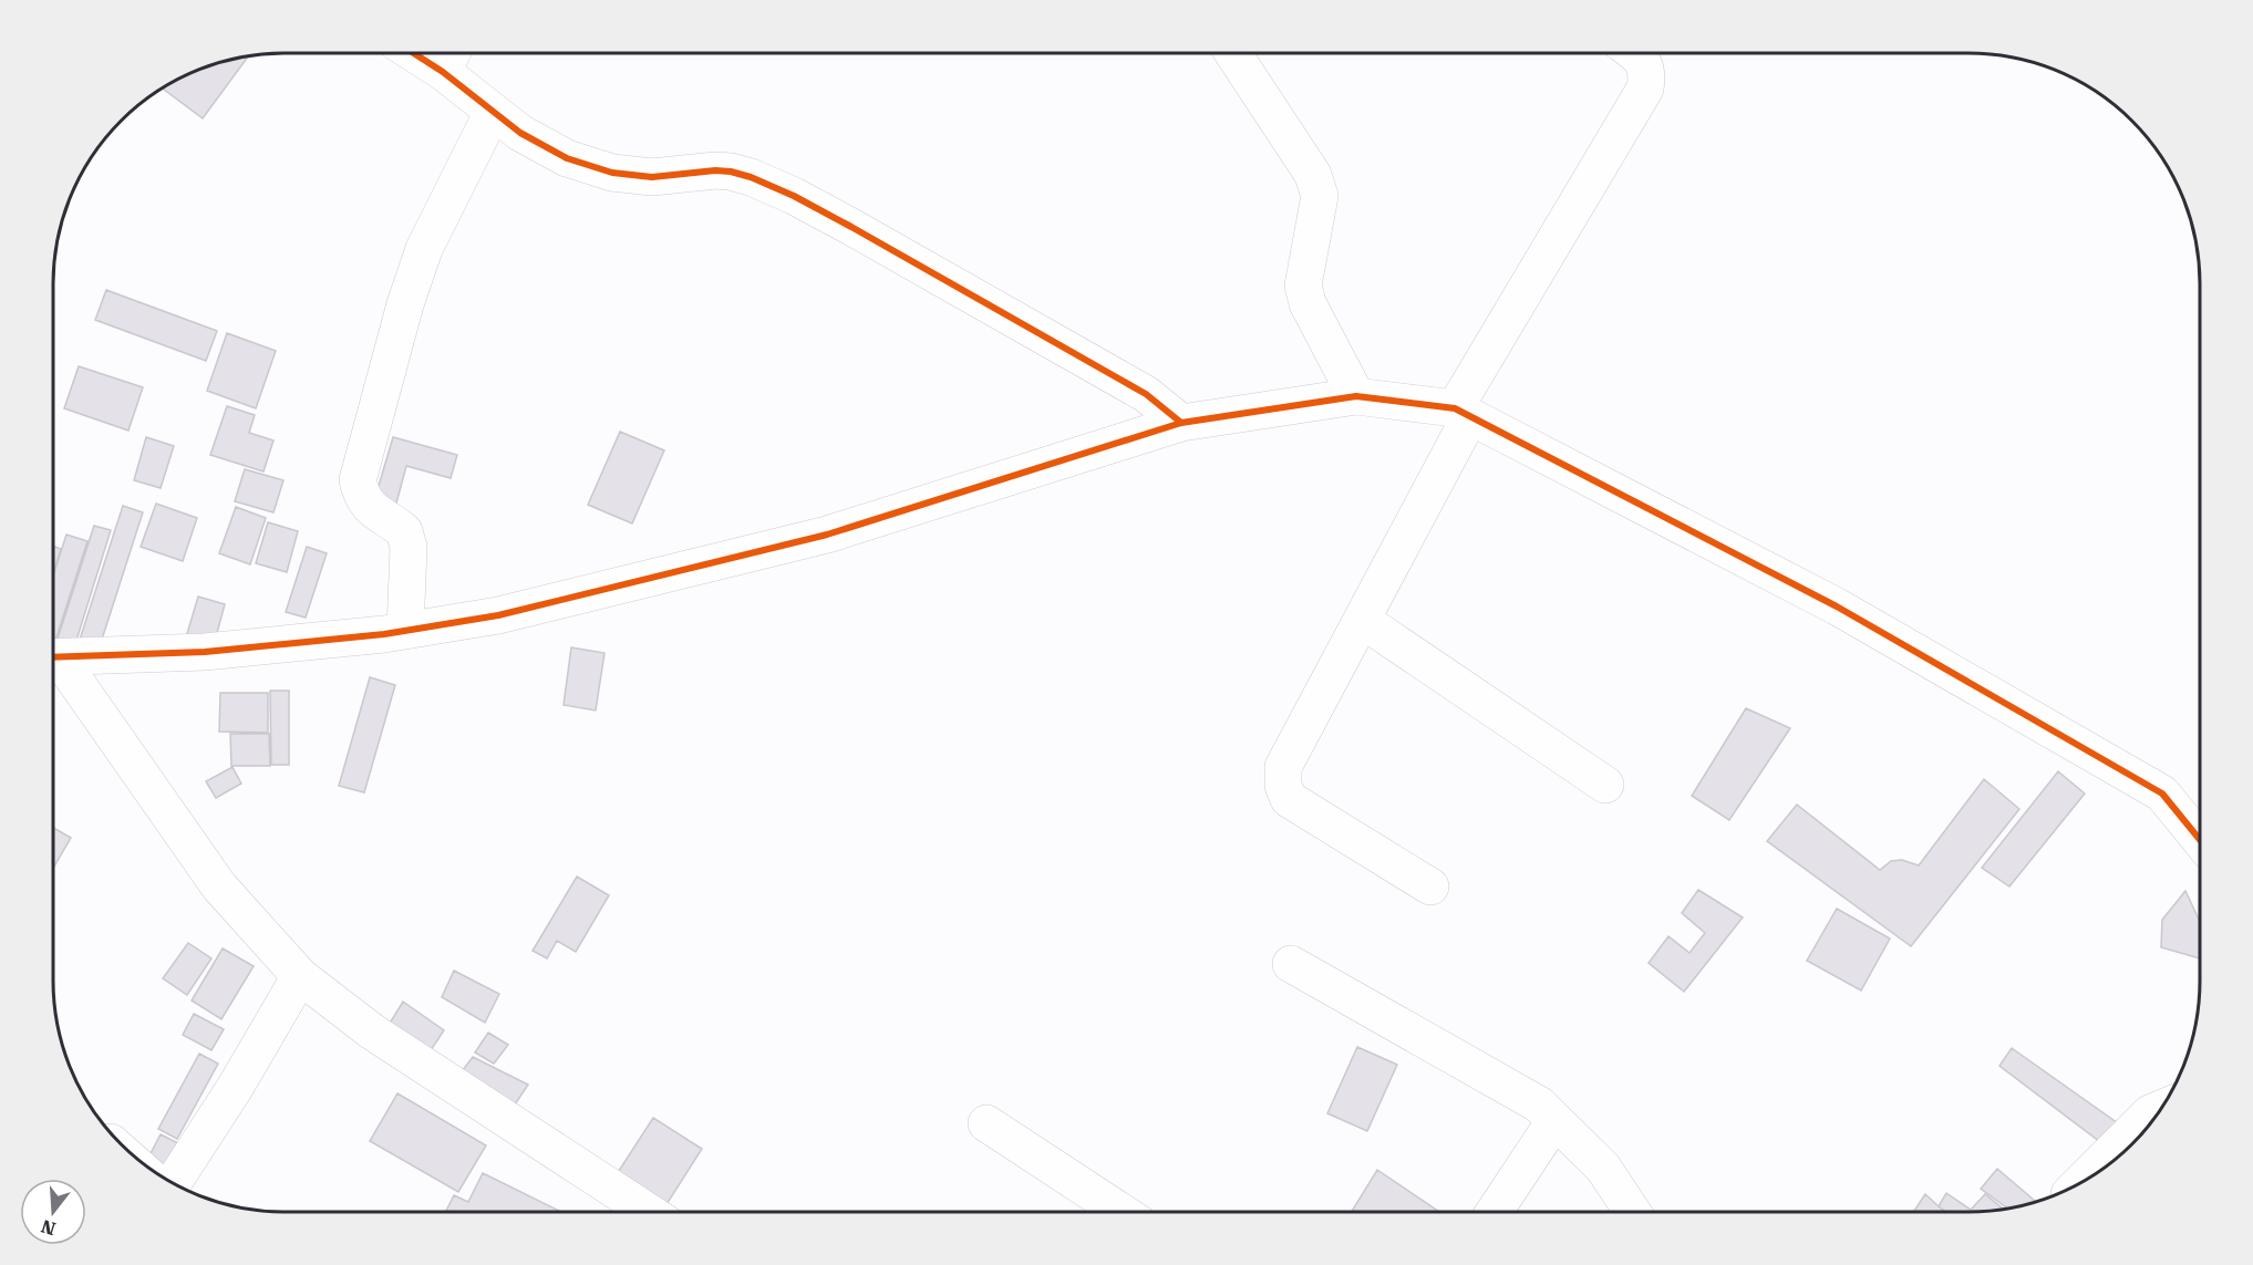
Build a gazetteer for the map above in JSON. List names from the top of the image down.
{
  "north": "bottom"
}
